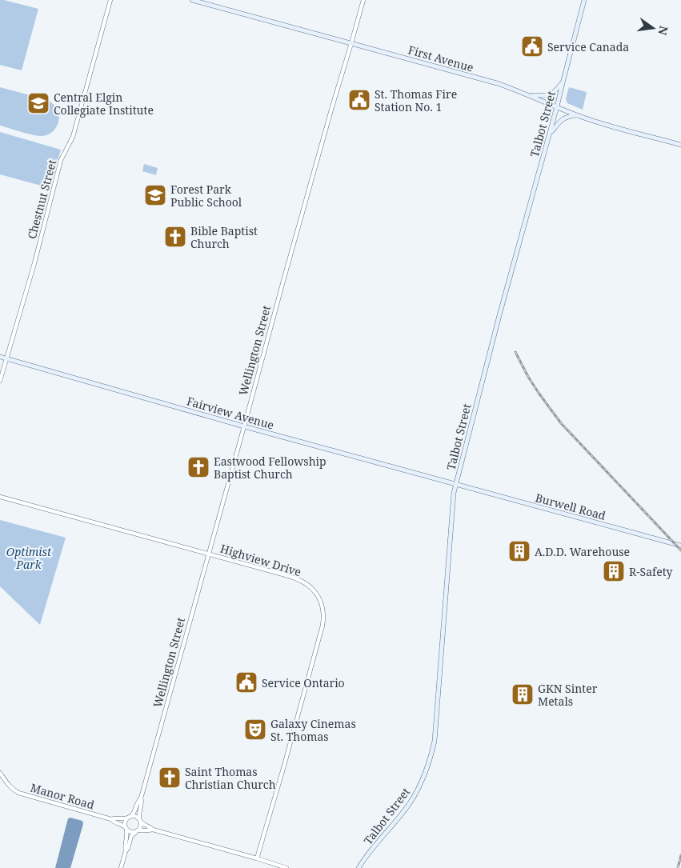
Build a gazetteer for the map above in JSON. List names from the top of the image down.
{
  "streets": {
    "main road": [
      "First Avenue",
      "Talbot Street",
      "Fairview Avenue",
      "Burwell Road"
    ],
    "street": [
      "Chestnut Street",
      "Wellington Street",
      "Highview Drive",
      "Manor Road"
    ]
  },
  "crossings": [
    ["First Avenue", "Talbot Street"],
    ["First Avenue", "Wellington Street"],
    ["Talbot Street", "Fairview Avenue"],
    ["Talbot Street", "Burwell Road"],
    ["Chestnut Street", "Fairview Avenue"],
    ["Wellington Street", "Fairview Avenue"],
    ["Wellington Street", "Highview Drive"],
    ["Wellington Street", "Manor Road"],
    ["Fairview Avenue", "Burwell Road"]
  ],
  "parks": ["Optimist Park"],
  "places": {
    "public building": ["Service Canada", "St. Thomas Fire Station No. 1", "Service Ontario"],
    "school or university": ["Central Elgin Collegiate Institute", "Forest Park Public School"],
    "church": ["Bible Baptist Church", "Eastwood Fellowship Baptist Church", "Saint Thomas Christian Church"],
    "building": ["A.D.D. Warehouse", "R-Safety", "GKN Sinter Metals"],
    "theatre": ["Galaxy Cinemas St. Thomas"]
  },
  "north": "right"
}
